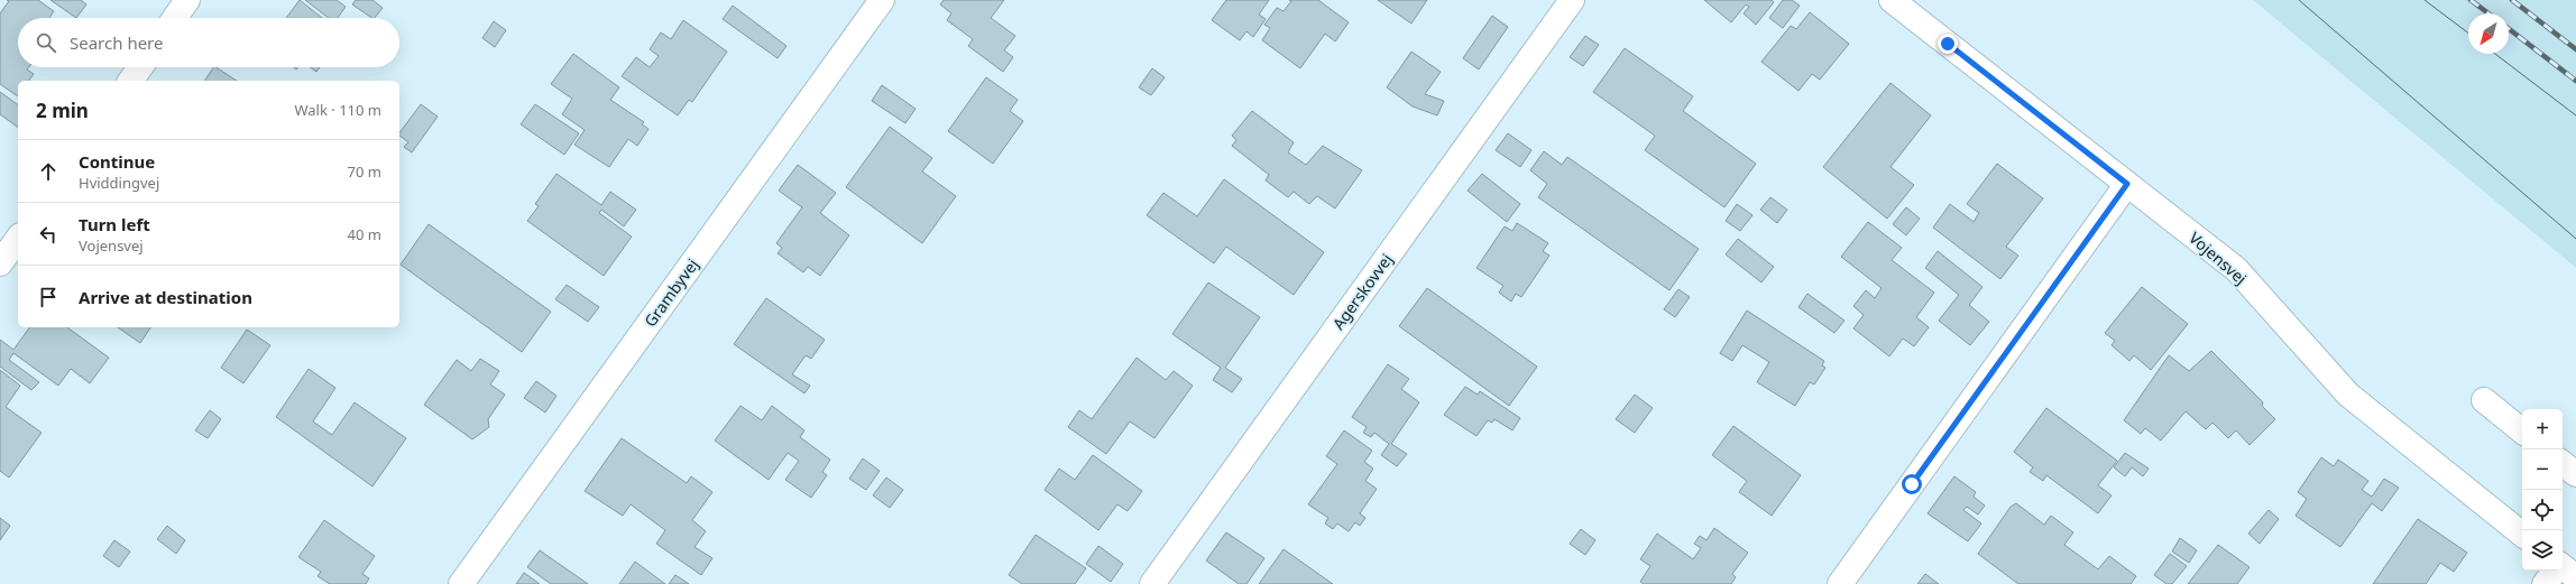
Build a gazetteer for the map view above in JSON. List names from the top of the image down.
{
  "streets": {
    "street": ["Vojensvej", "Agerskovvej", "Grambyvej"]
  },
  "north": "bottom left",
  "page": {
    "search": "Search here",
    "heading": ["2 min", "Walk · 110 m"],
    "list": [
      ["Continue", "Hviddingvej", "70 m"],
      ["Turn left", "Vojensvej", "40 m"],
      "Arrive at destination"
    ],
    "map_buttons": ["+", "−"]
  }
}
